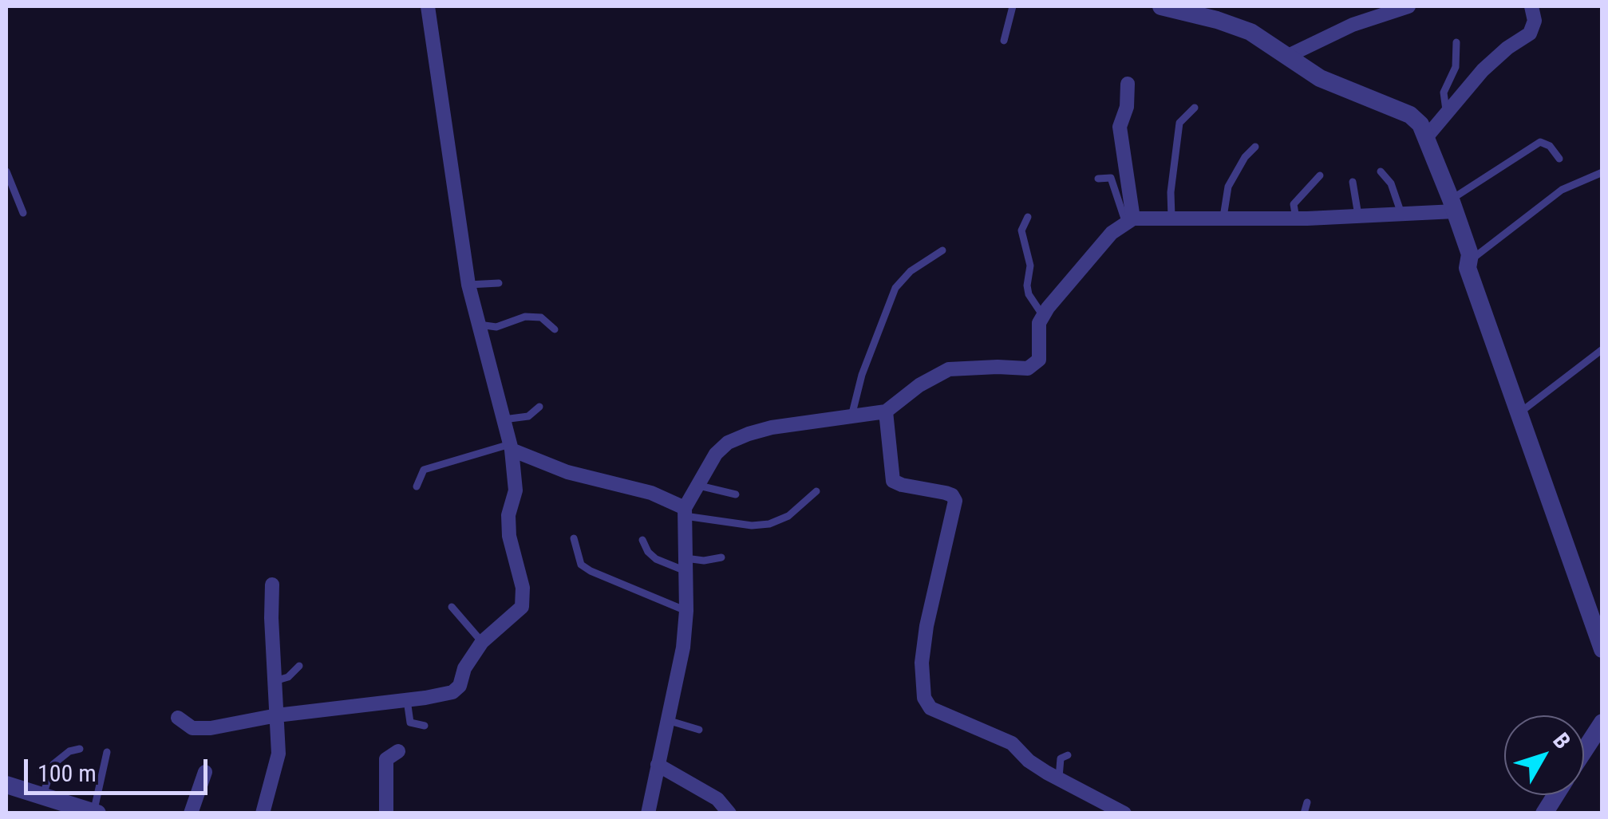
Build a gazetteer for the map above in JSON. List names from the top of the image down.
{
  "scale_bar": "100 m",
  "north": "top right"
}
